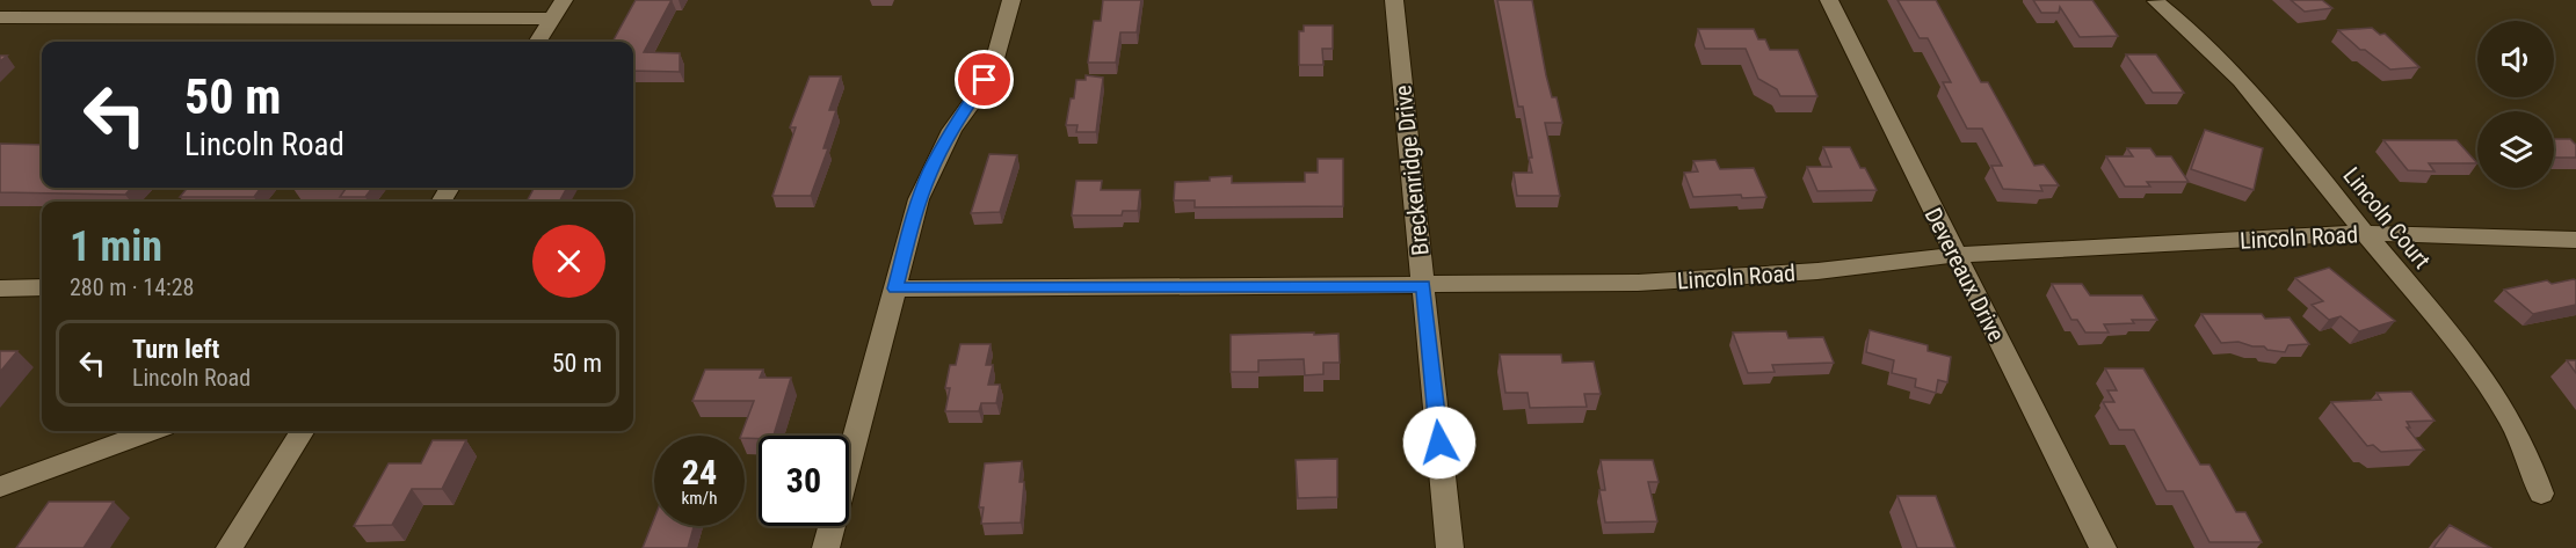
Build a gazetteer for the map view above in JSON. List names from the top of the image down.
{
  "streets": {
    "street": [
      "Breckenridge Drive",
      "Lincoln Court",
      "Lincoln Road",
      "Devereaux Drive"
    ]
  },
  "crossings": [
    ["Breckenridge Drive", "Lincoln Road"],
    ["Lincoln Court", "Lincoln Road"],
    ["Lincoln Road", "Devereaux Drive"]
  ],
  "page": {
    "turn": ["50 m", "Lincoln Road"],
    "heading": ["1 min", "280 m · 14:28"],
    "list": [
      {
        "name": "Turn left",
        "note": "Lincoln Road",
        "value": "50 m"
      }
    ],
    "speed": "24 km/h",
    "limit": "30"
  }
}
